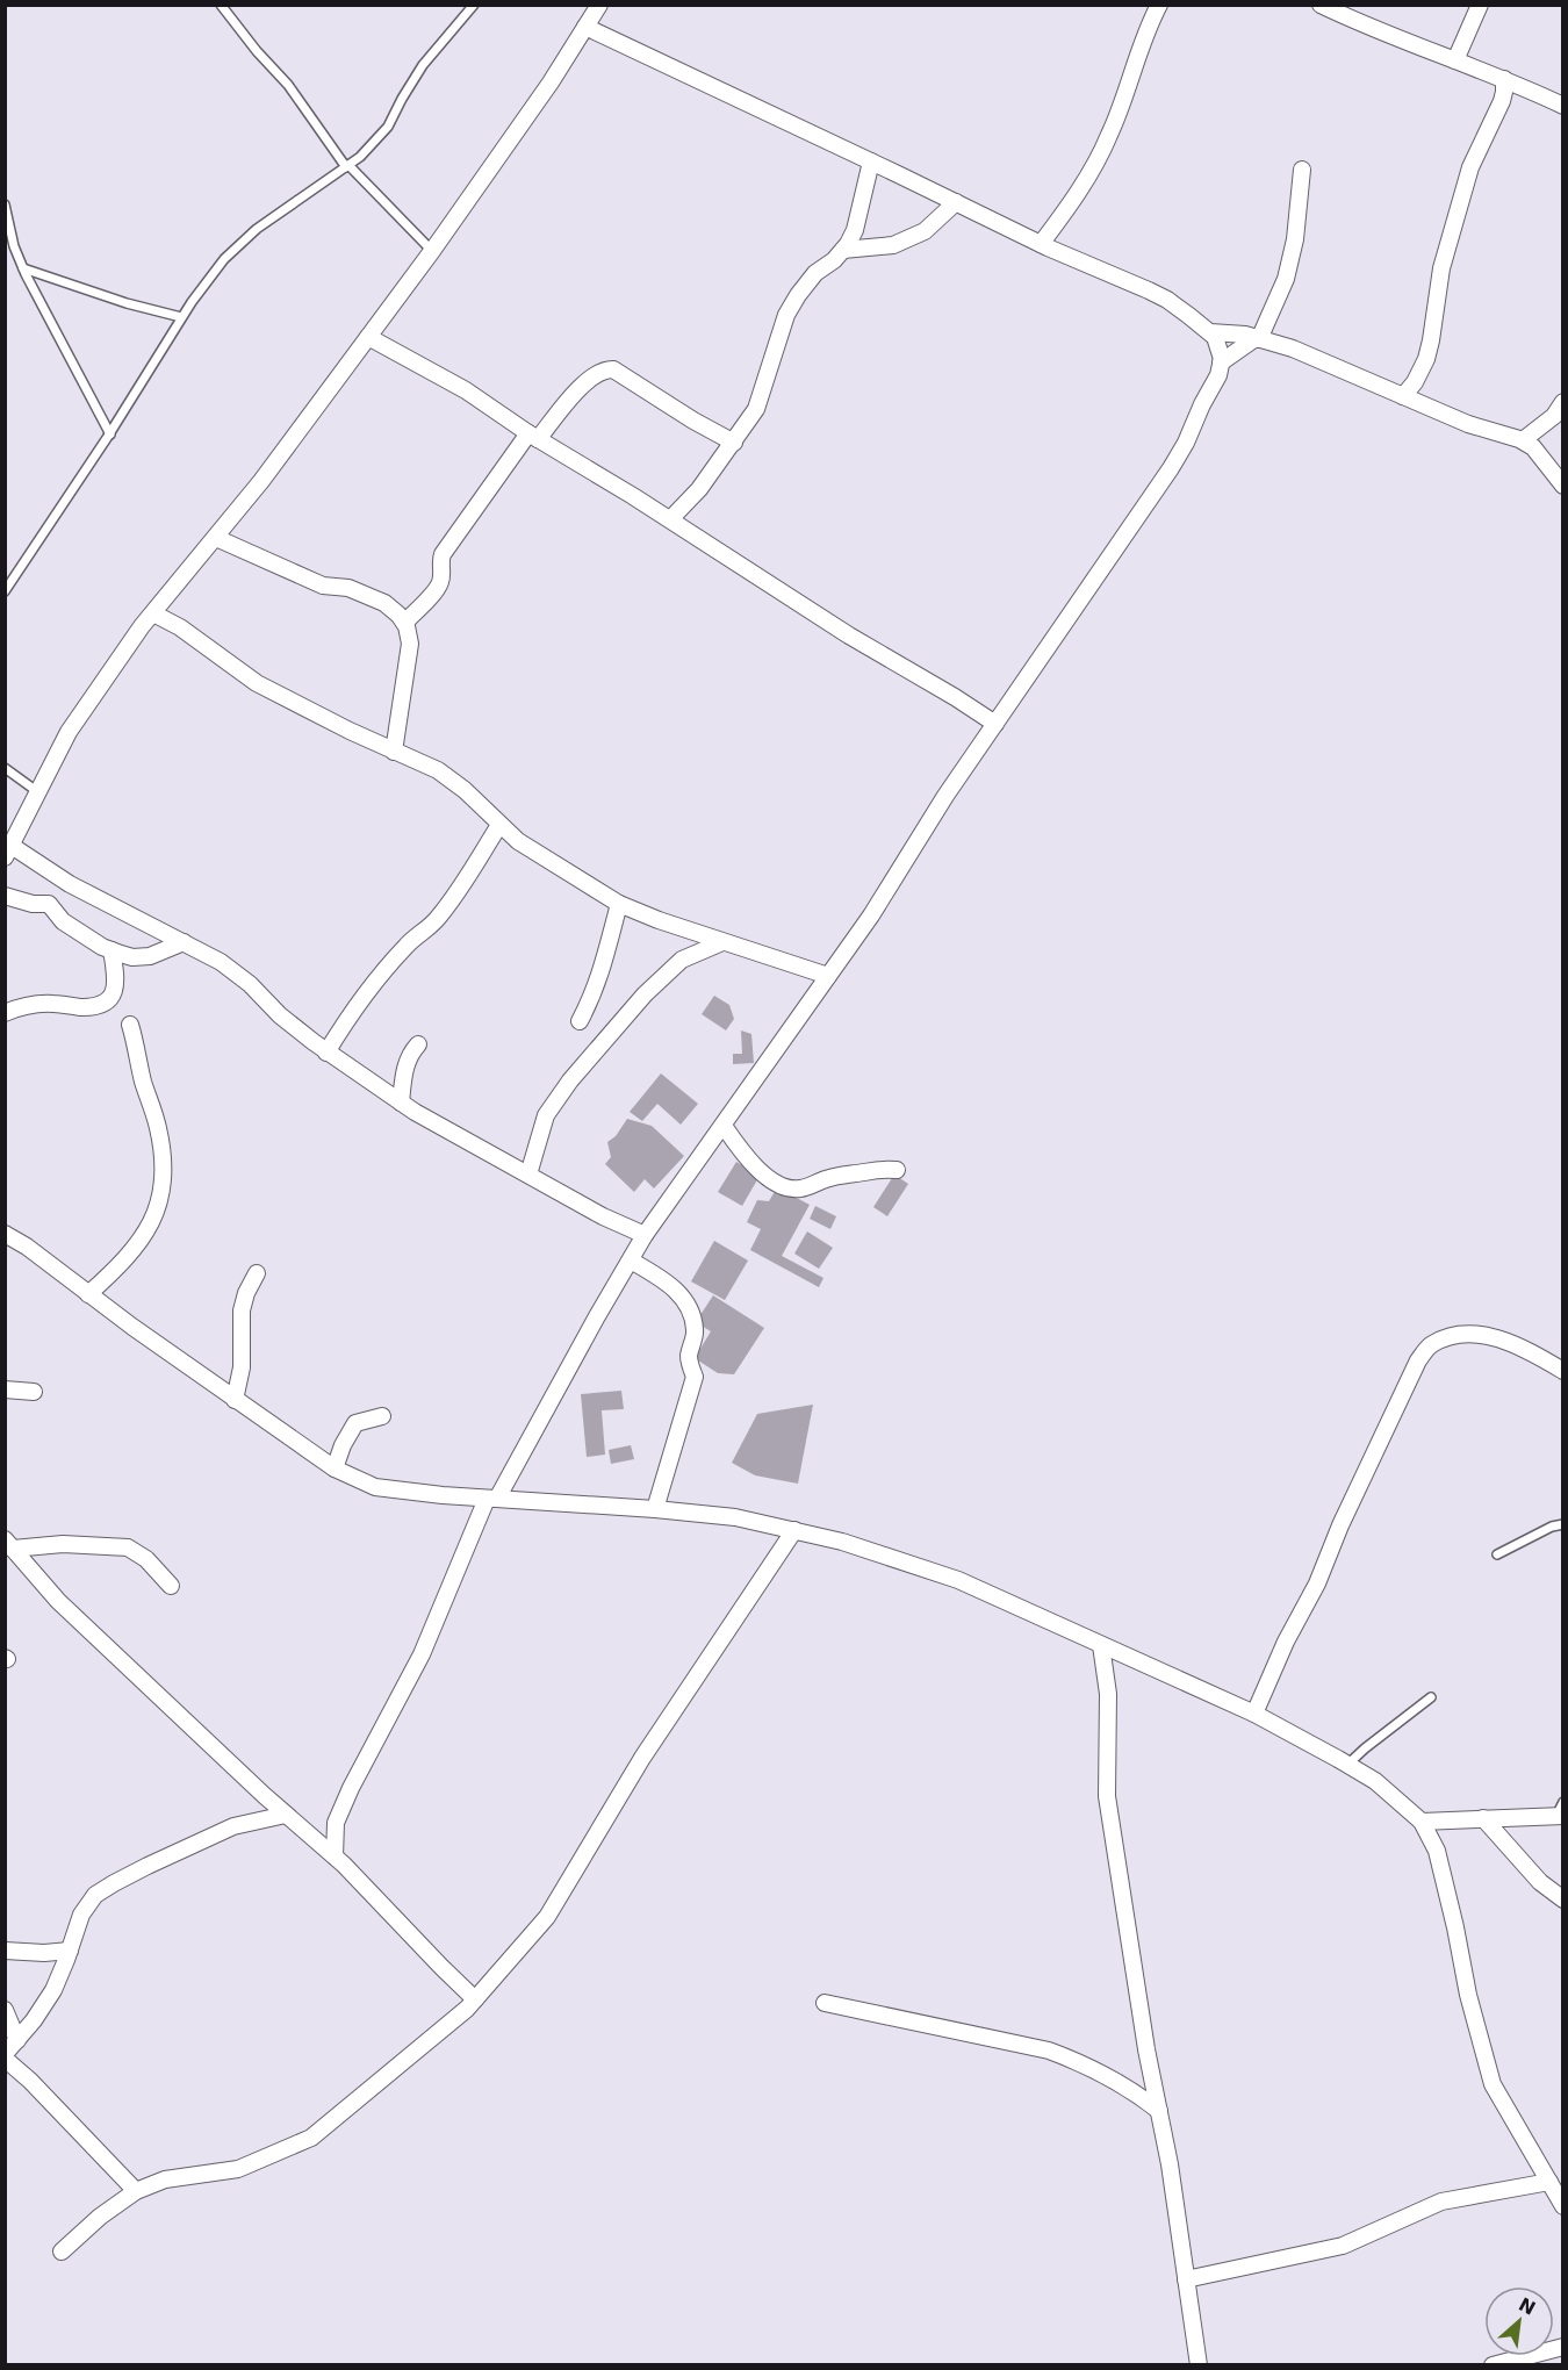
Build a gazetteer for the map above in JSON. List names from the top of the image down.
{
  "north": "top right"
}
